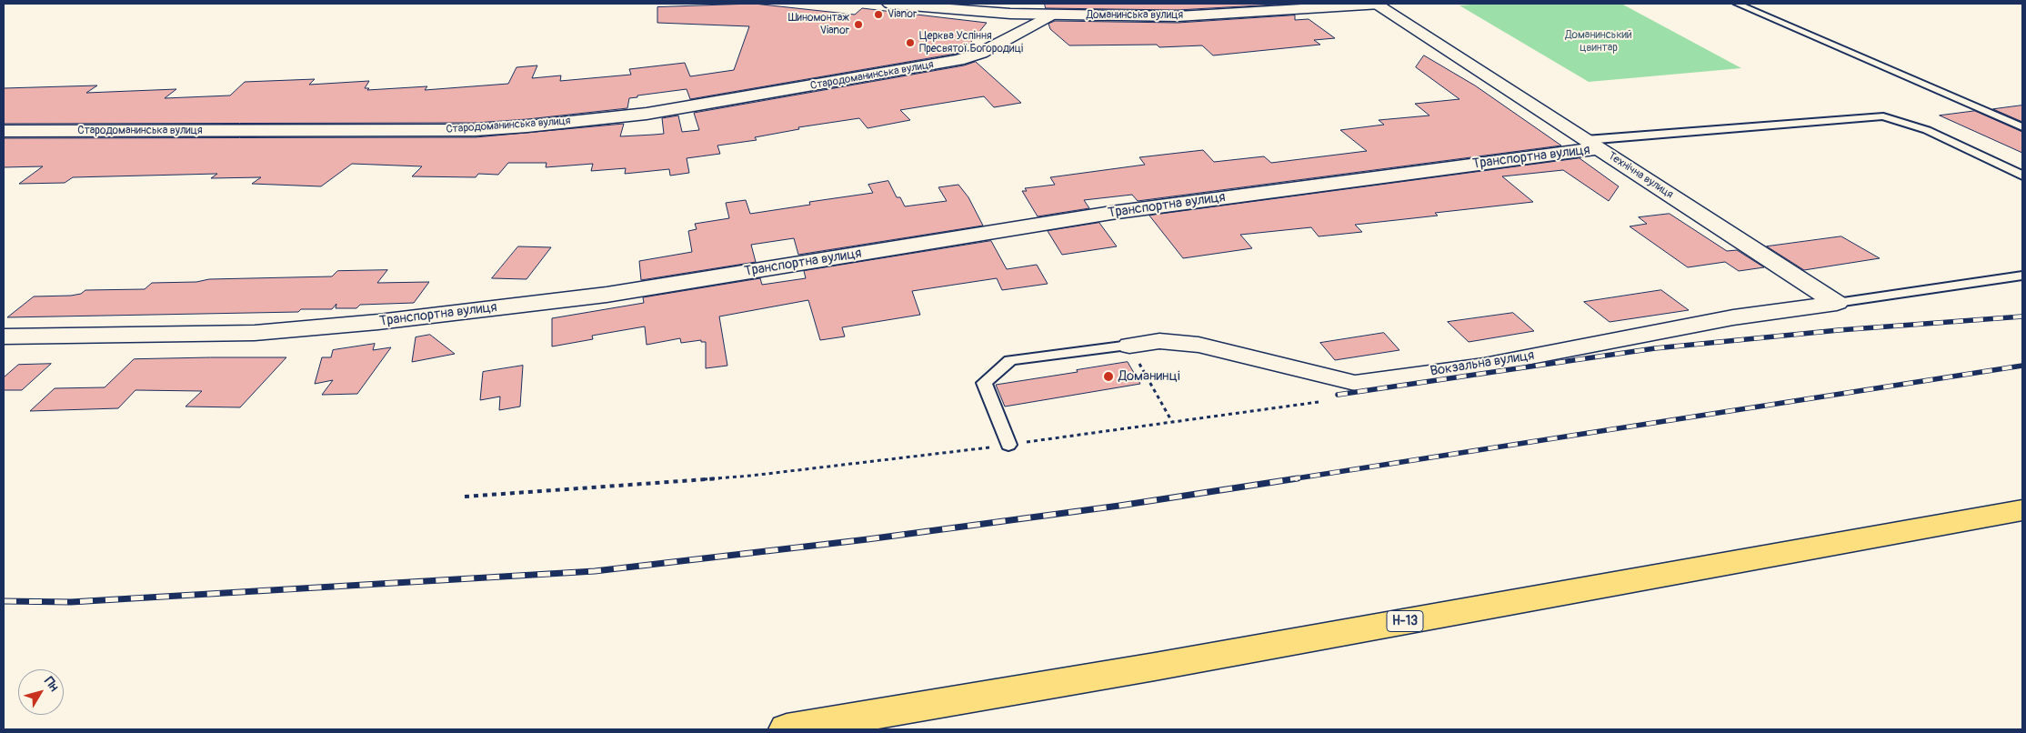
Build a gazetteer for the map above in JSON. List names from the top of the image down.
{
  "streets": {
    "main road": ["Н-13"],
    "street": [
      "Доманинська вулиця",
      "Стародоманинська вулиця",
      "Транспортна вулиця",
      "Технічна вулиця",
      "Вокзальна вулиця"
    ]
  },
  "crossings": [
    ["Доманинська вулиця", "Стародоманинська вулиця"],
    ["Доманинська вулиця", "Технічна вулиця"],
    ["Транспортна вулиця", "Технічна вулиця"],
    ["Технічна вулиця", "Вокзальна вулиця"]
  ],
  "parks": ["Доманинський цвинтар"],
  "places": [
    "Vianor",
    "Шиномонтаж Vianor",
    "Церква Успіння Пресвятої Богородиці",
    "Доманинці"
  ],
  "north": "top right"
}
